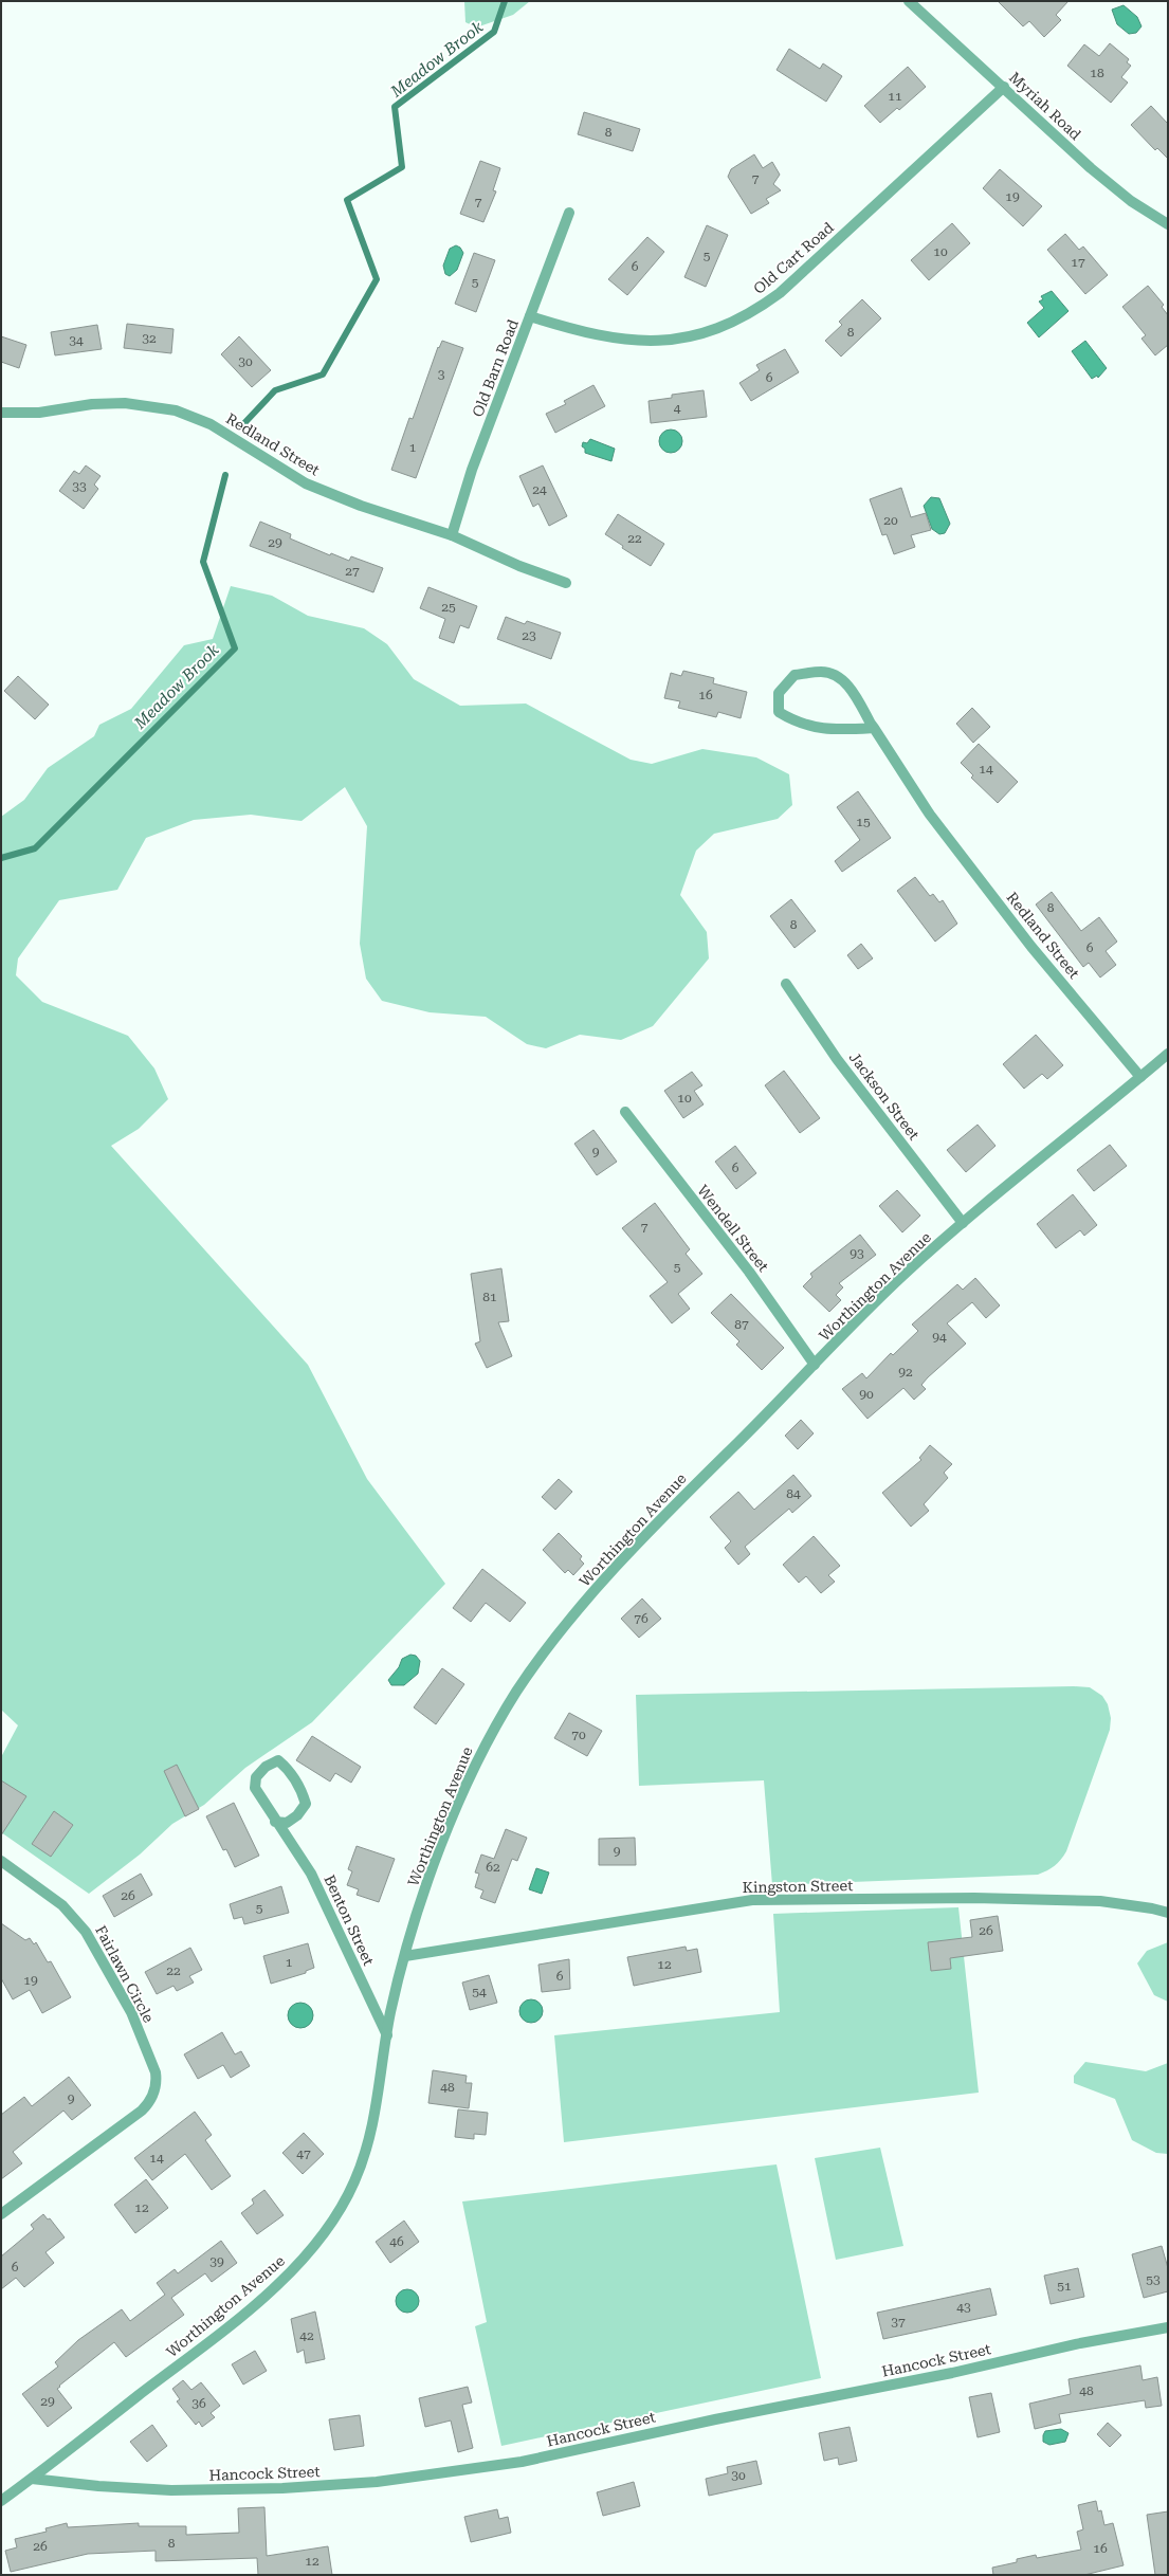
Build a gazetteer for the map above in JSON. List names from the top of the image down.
{
  "streets": {
    "street": [
      "Myriah Road",
      "Old Cart Road",
      "Old Barn Road",
      "Redland Street",
      "Jackson Street",
      "Wendell Street",
      "Worthington Avenue",
      "Kingston Street",
      "Benton Street",
      "Fairlawn Circle",
      "Hancock Street"
    ]
  },
  "crossings": [
    ["Myriah Road", "Old Cart Road"],
    ["Old Cart Road", "Old Barn Road"],
    ["Old Barn Road", "Redland Street"],
    ["Redland Street", "Worthington Avenue"],
    ["Jackson Street", "Worthington Avenue"],
    ["Wendell Street", "Worthington Avenue"],
    ["Worthington Avenue", "Kingston Street"],
    ["Worthington Avenue", "Benton Street"],
    ["Worthington Avenue", "Hancock Street"]
  ],
  "water": ["Meadow Brook"],
  "house_numbers": [
    "18",
    "11",
    "8",
    "7",
    "19",
    "7",
    "10",
    "5",
    "17",
    "6",
    "5",
    "8",
    "32",
    "34",
    "30",
    "3",
    "6",
    "4",
    "1",
    "33",
    "24",
    "20",
    "22",
    "29",
    "27",
    "25",
    "23",
    "16",
    "14",
    "15",
    "8",
    "8",
    "6",
    "10",
    "9",
    "6",
    "7",
    "93",
    "5",
    "81",
    "87",
    "94",
    "92",
    "90",
    "84",
    "76",
    "70",
    "9",
    "62",
    "26",
    "5",
    "26",
    "1",
    "12",
    "22",
    "6",
    "19",
    "54",
    "48",
    "9",
    "47",
    "14",
    "12",
    "46",
    "39",
    "6",
    "53",
    "51",
    "43",
    "37",
    "42",
    "48",
    "29",
    "36",
    "30",
    "8",
    "26",
    "16",
    "12"
  ]
}
